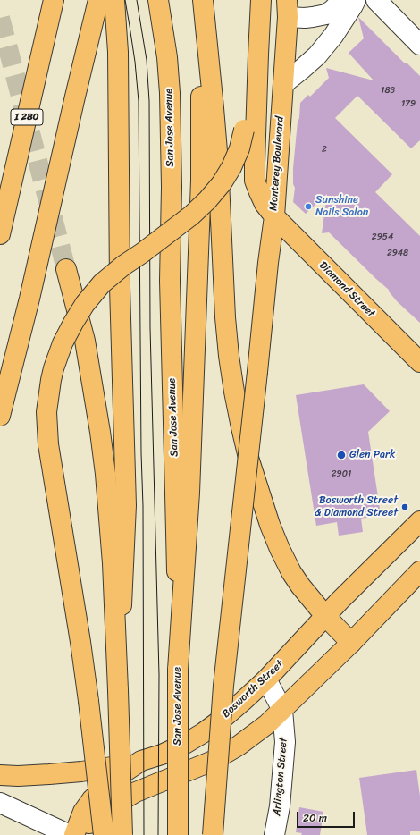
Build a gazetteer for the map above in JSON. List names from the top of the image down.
{
  "streets": {
    "main road": [
      "I 280",
      "San Jose Avenue",
      "Monterey Boulevard",
      "Diamond Street",
      "Bosworth Street"
    ],
    "street": ["Arlington Street"]
  },
  "crossings": [
    ["Monterey Boulevard", "Diamond Street"],
    ["Bosworth Street", "Arlington Street"]
  ],
  "places": ["Sunshine Nails Salon", "Glen Park", "Bosworth Street & Diamond Street"],
  "house_numbers": [
    "183",
    "179",
    "2",
    "2954",
    "2948",
    "2901"
  ],
  "scale_bar": "20 m"
}
